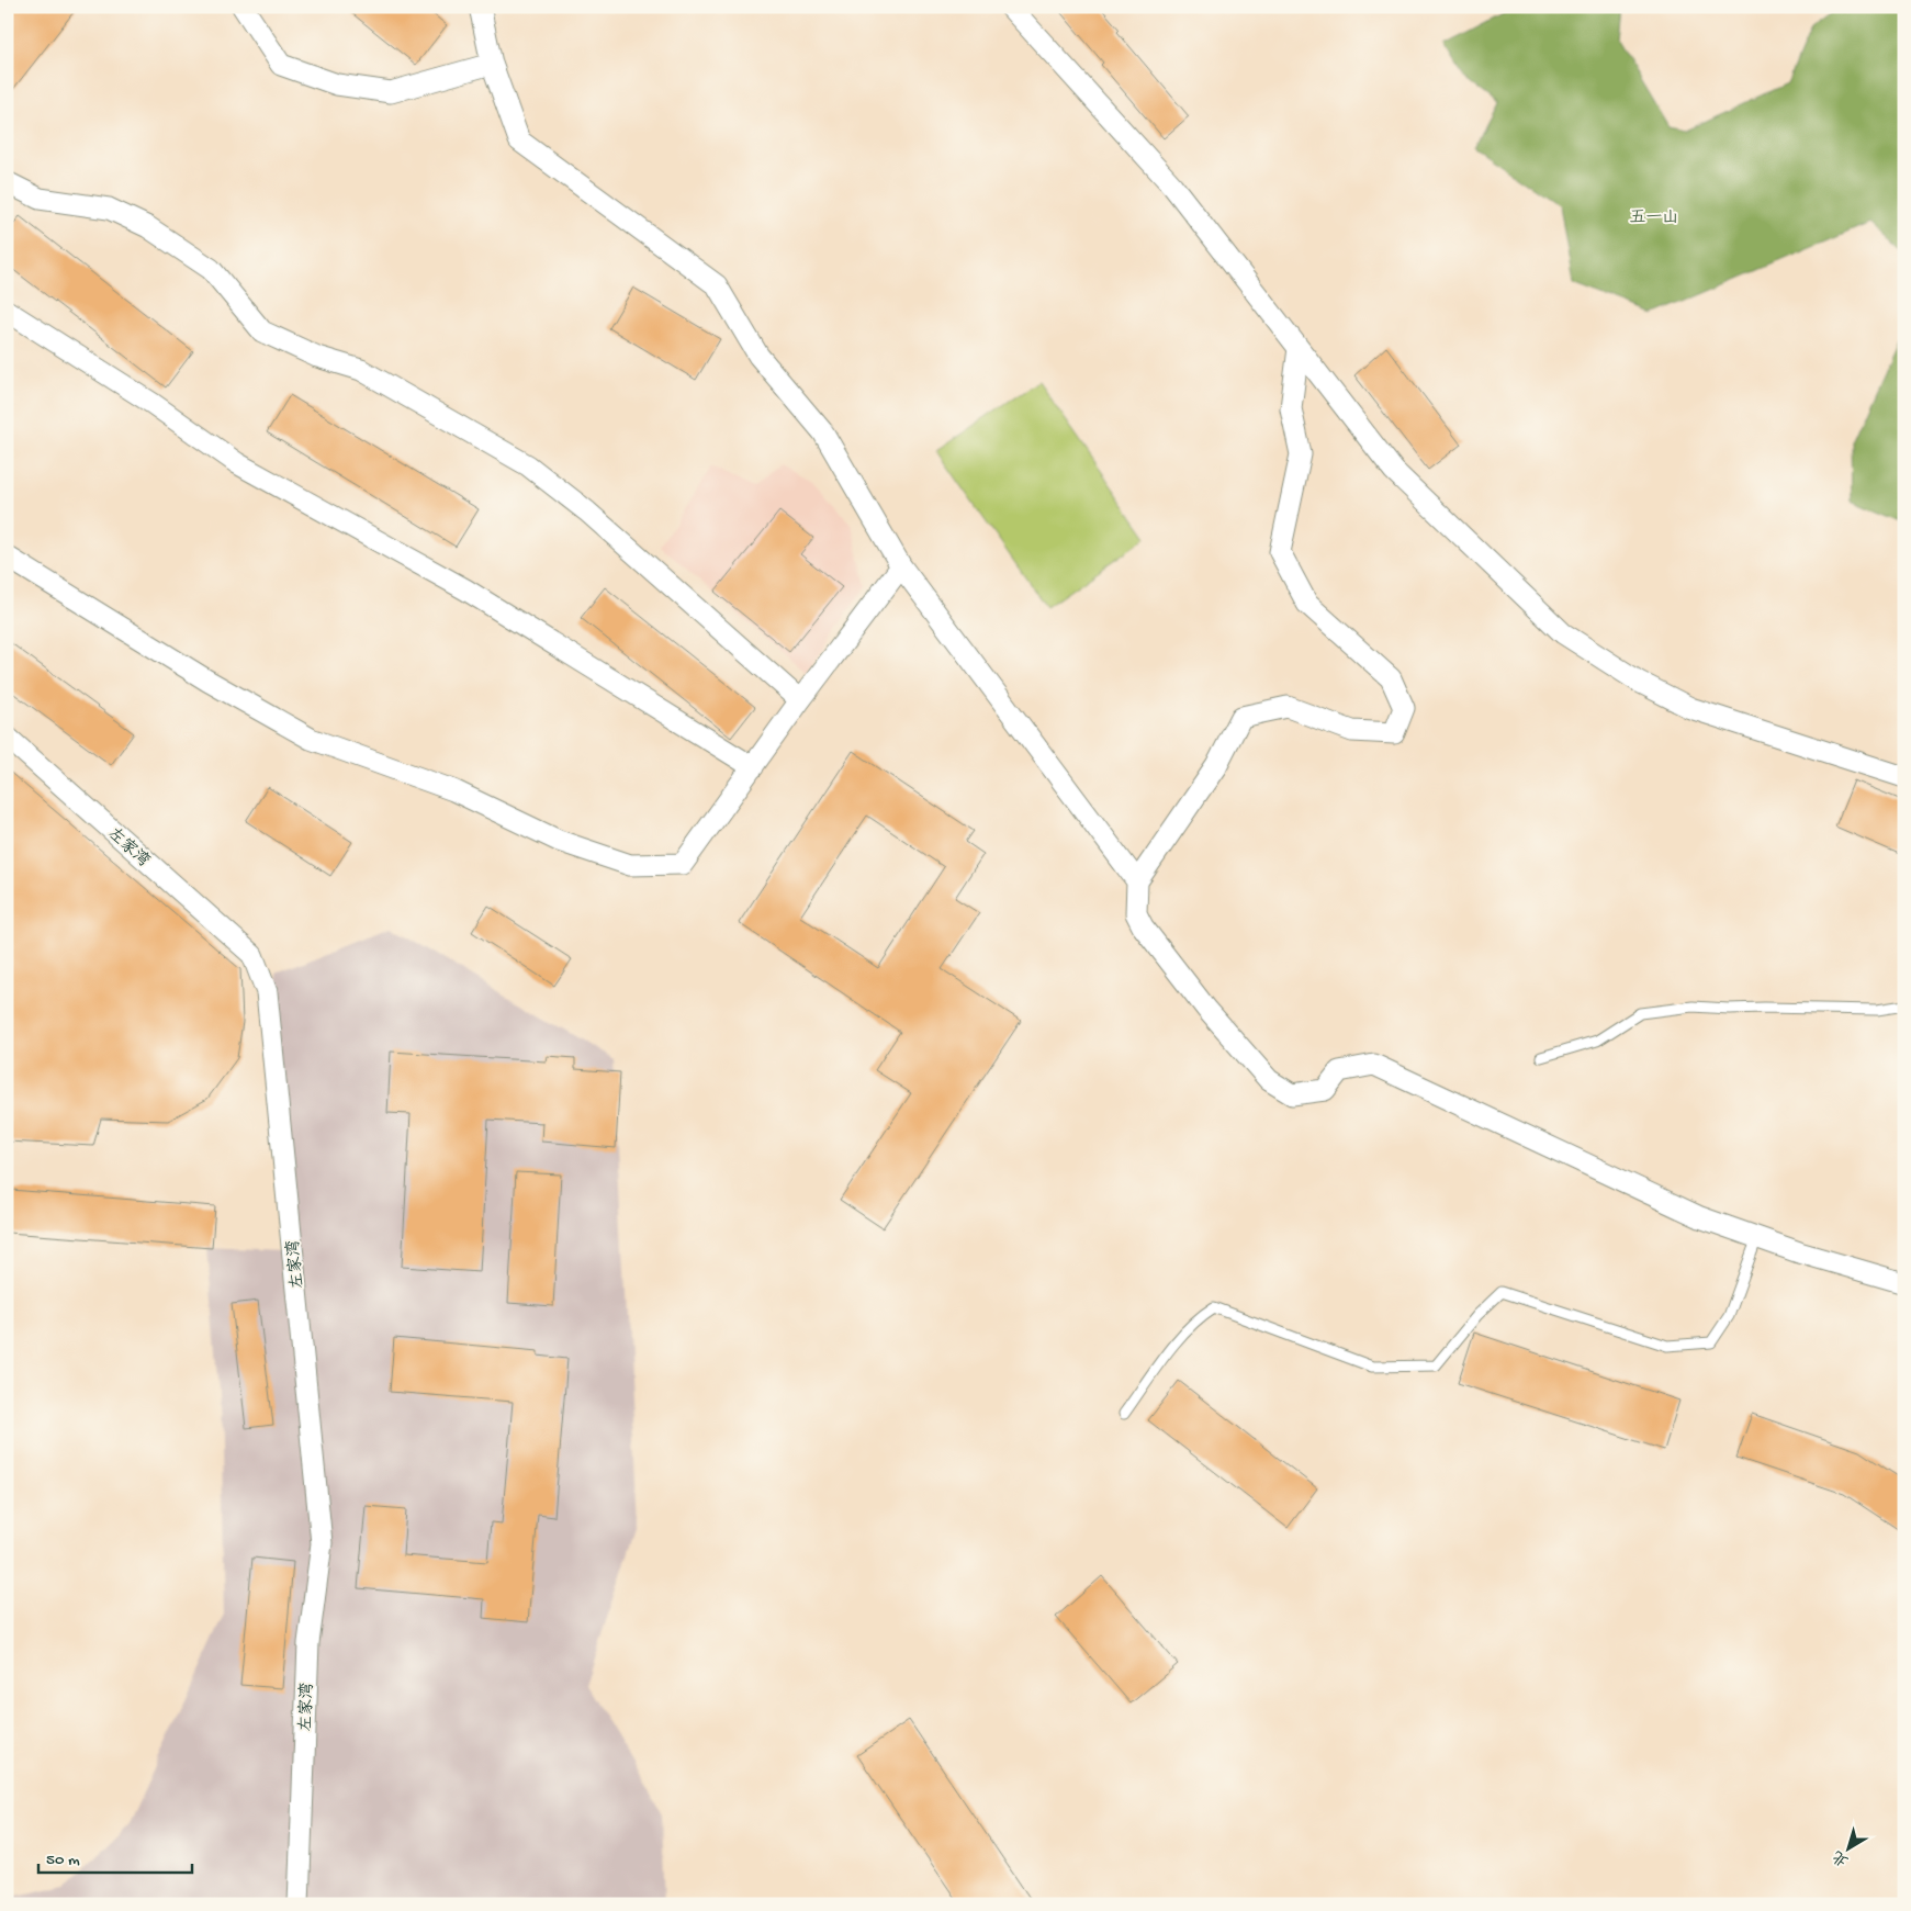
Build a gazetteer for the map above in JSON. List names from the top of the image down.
{
  "streets": {
    "street": ["左家湾"]
  },
  "parks": ["五一山"],
  "scale_bar": "50 m",
  "north": "bottom left"
}
